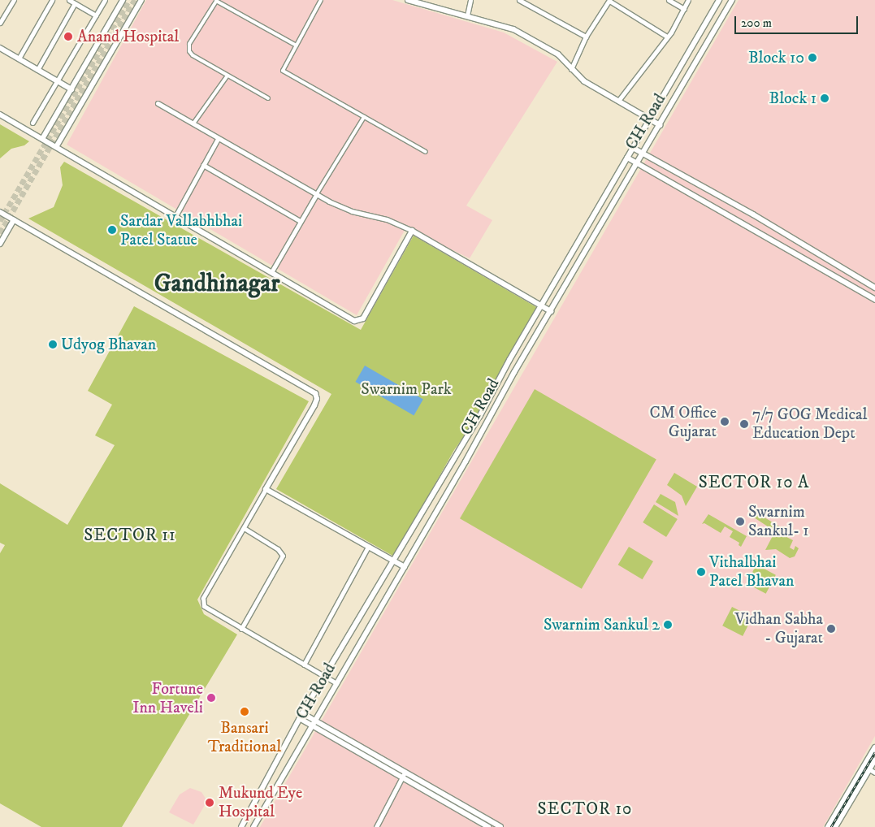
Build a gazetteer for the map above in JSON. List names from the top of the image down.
{
  "streets": {
    "street": ["CH Road"]
  },
  "districts": [
    "Gandhinagar",
    "SECTOR 10 A",
    "SECTOR 11",
    "SECTOR 10"
  ],
  "parks": ["Swarnim Park"],
  "places": [
    "Anand Hospital",
    "Block 10",
    "Block 1",
    "Sardar Vallabhbhai Patel Statue",
    "Udyog Bhavan",
    "CM Office Gujarat",
    "7/7 GOG Medical Education Dept",
    "Swarnim Sankul- 1",
    "Vithalbhai Patel Bhavan",
    "Swarnim Sankul 2",
    "Vidhan Sabha - Gujarat",
    "Fortune Inn Haveli",
    "Bansari Traditional",
    "Mukund Eye Hospital"
  ],
  "scale_bar": "200 m"
}
